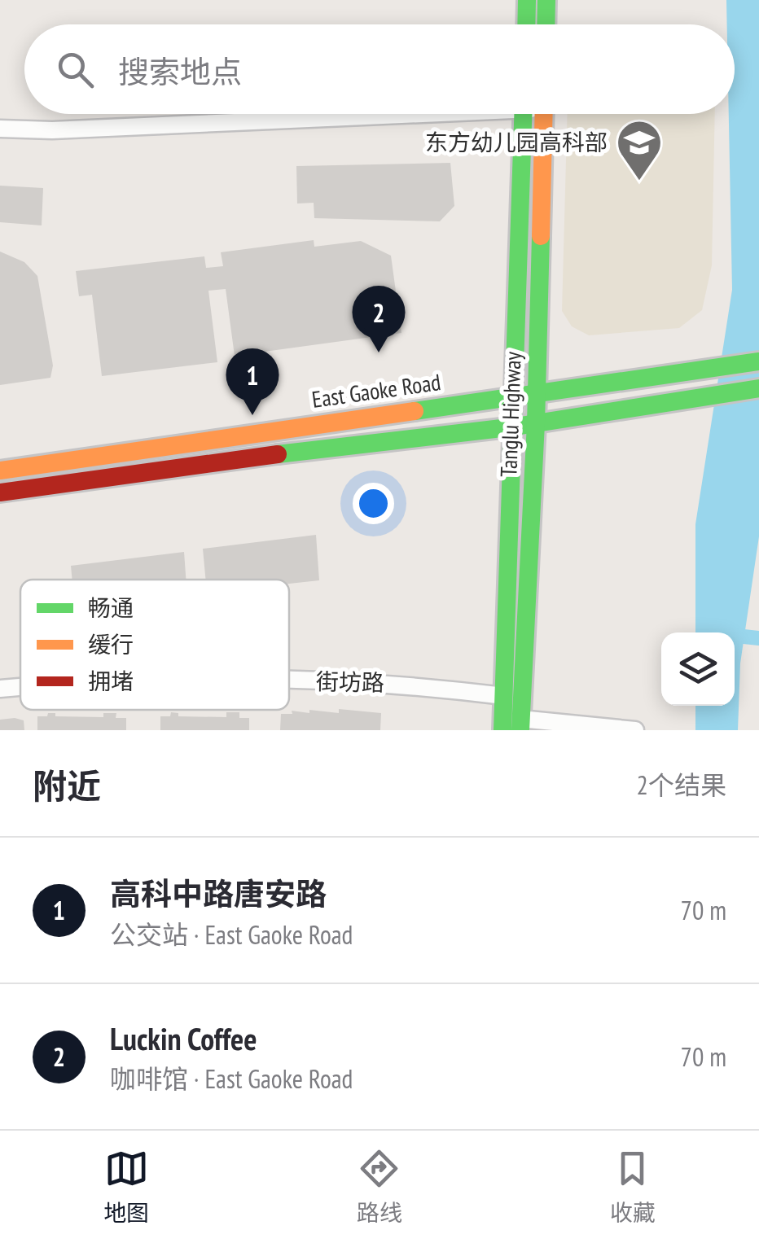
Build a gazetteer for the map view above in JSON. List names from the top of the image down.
{
  "streets": {
    "main road": ["East Gaoke Road", "Tanglu Highway"],
    "street": ["街坊路"]
  },
  "crossings": [
    ["East Gaoke Road", "Tanglu Highway"],
    ["Tanglu Highway", "街坊路"]
  ],
  "places": {
    "school or university": ["东方幼儿园高科部"]
  },
  "legend": ["畅通", "缓行", "拥堵"],
  "page": {
    "search": "搜索地点",
    "pins": ["2", "1"],
    "heading": ["附近", "2个结果"],
    "list": [
      {
        "mark": "1",
        "name": "高科中路唐安路",
        "note": "公交站 · East Gaoke Road",
        "value": "70 m"
      },
      {
        "mark": "2",
        "name": "Luckin Coffee",
        "note": "咖啡馆 · East Gaoke Road",
        "value": "70 m"
      }
    ],
    "nav": ["地图", "路线", "收藏"]
  }
}
